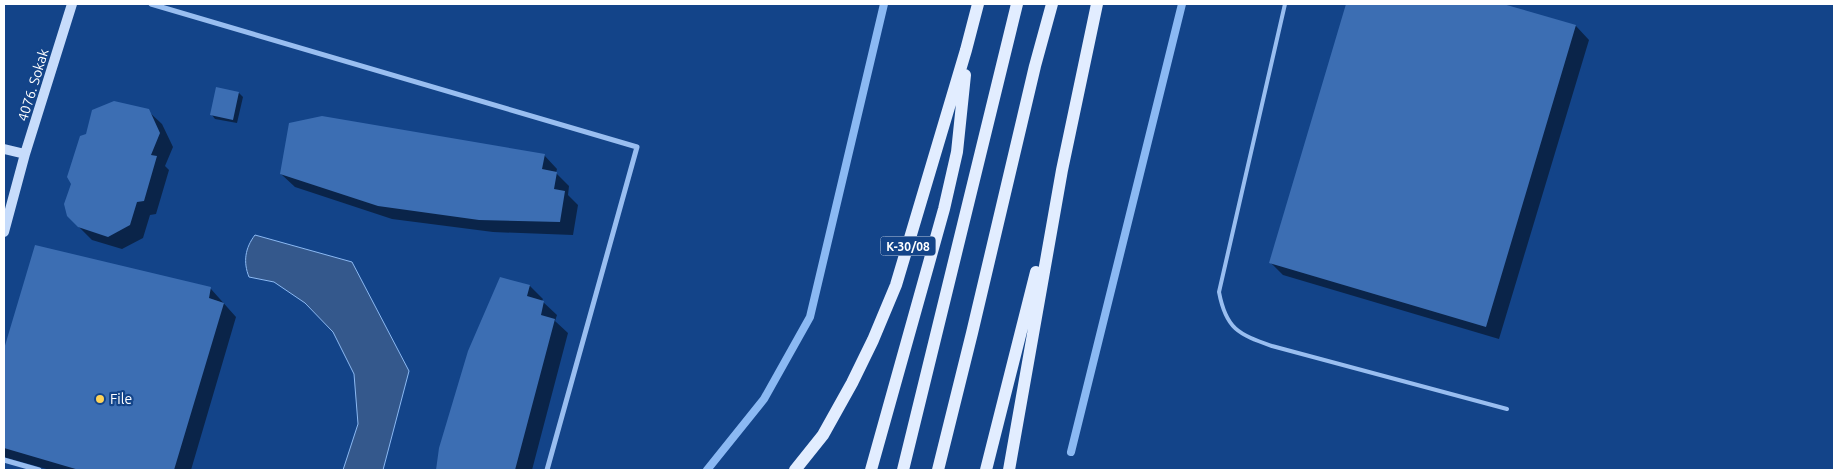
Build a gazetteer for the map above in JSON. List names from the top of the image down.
{
  "streets": {
    "main road": ["4076. Sokak", "K-30/08"]
  },
  "places": ["File"]
}
